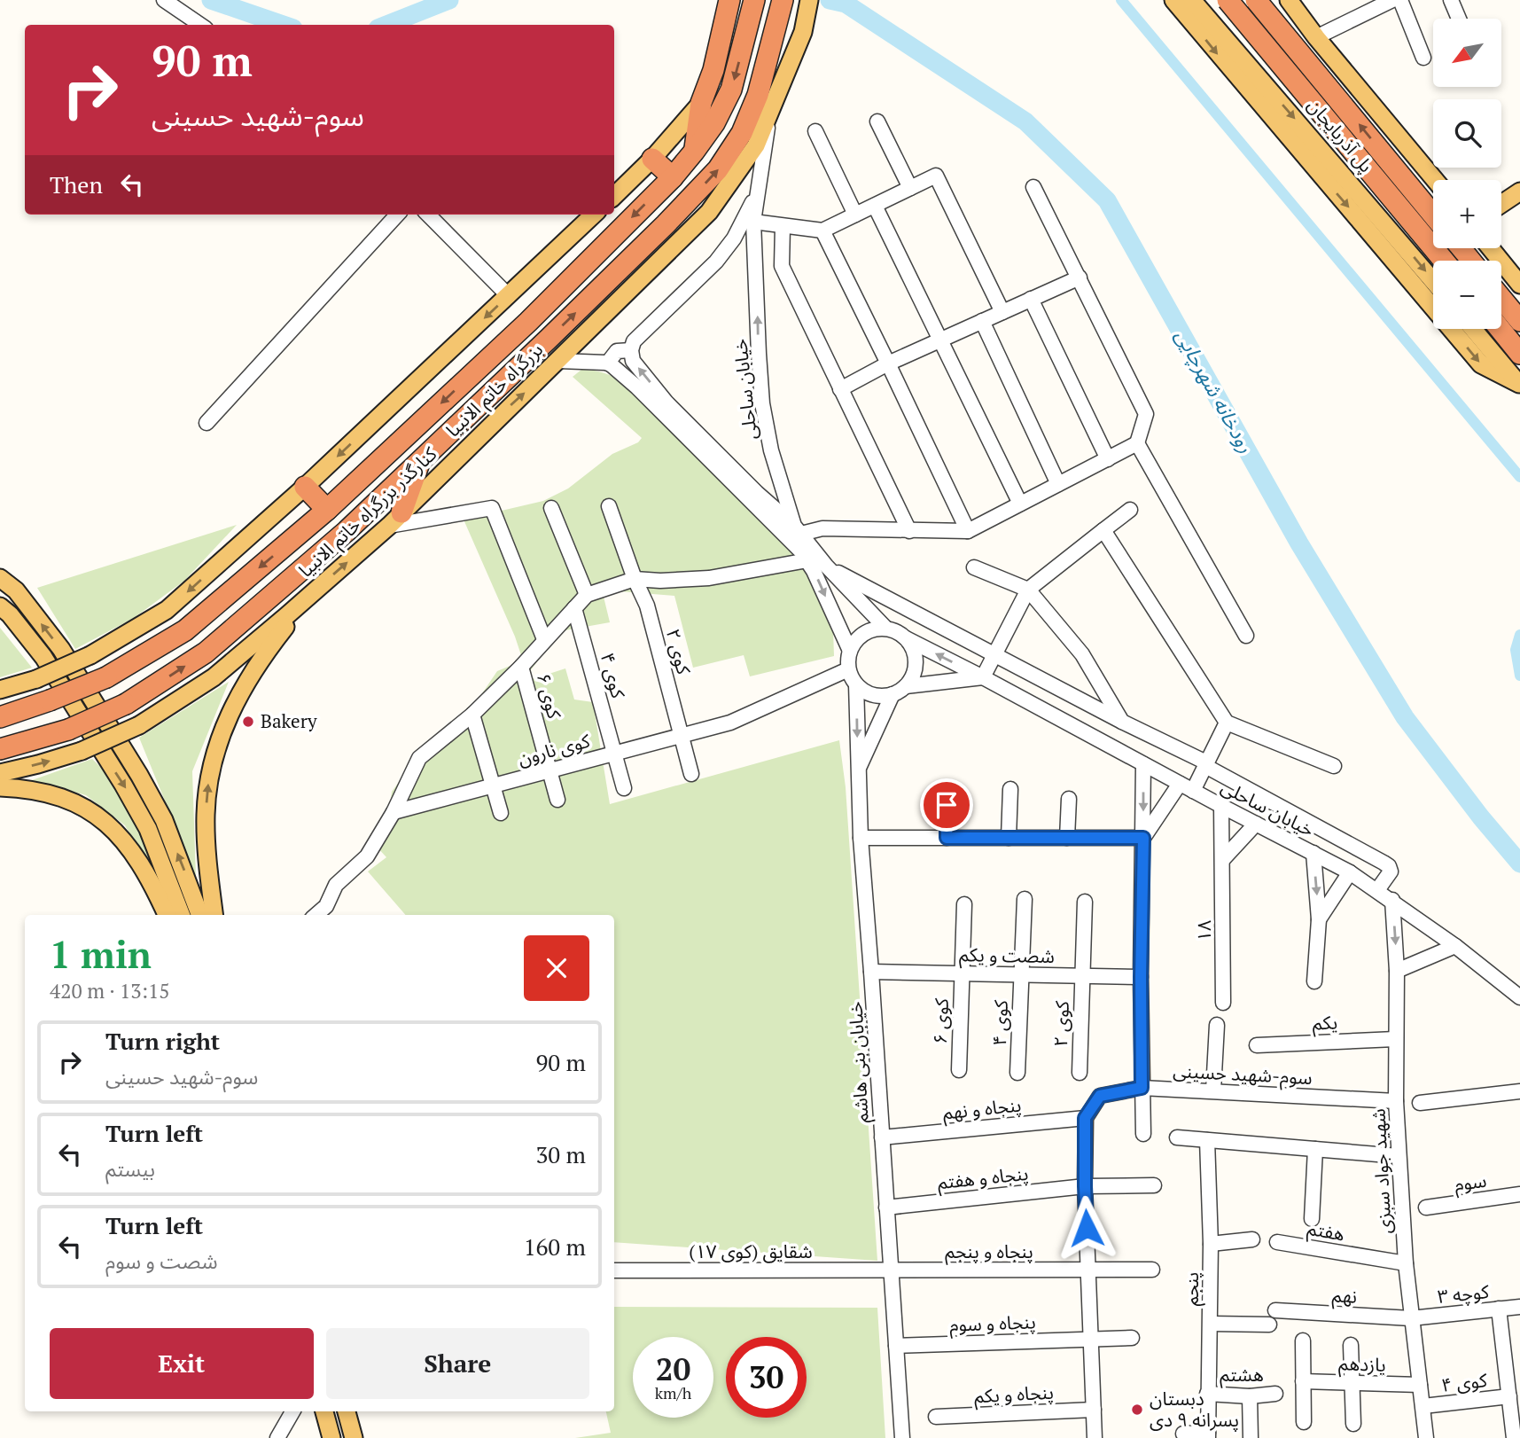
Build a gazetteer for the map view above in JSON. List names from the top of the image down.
{
  "streets": {
    "highway": ["پل آذربایجان", "بزرگراه خاتم الانبیا"],
    "main road": ["کنارگذر بزرگراه خاتم الانبیا"],
    "street": [
      "خیابان ساحلی",
      "کوی ۲",
      "کوی ۴",
      "کوی ۶",
      "کوی نارون",
      "۱۸",
      "شصت و یکم",
      "یکم",
      "خیابان بنی هاشم",
      "سوم-شهید حسینی",
      "پنجاه و نهم",
      "شهید جواد سبزی",
      "پنجاه و هفتم",
      "سوم",
      "هفتم",
      "شقایق (کوی ۱۷)",
      "پنجاه و پنجم",
      "پنجم",
      "کوچه ۳",
      "نهم",
      "پنجاه و سوم",
      "یازدهم",
      "هشتم",
      "پنجاه و یکم"
    ]
  },
  "crossings": [
    ["خیابان ساحلی", "کنارگذر بزرگراه خاتم الانبیا"],
    ["خیابان ساحلی", "کوی نارون"],
    ["خیابان ساحلی", "۱۸"],
    ["خیابان ساحلی", "خیابان بنی هاشم"],
    ["خیابان ساحلی", "شهید جواد سبزی"],
    ["کوی ۲", "کوی نارون"],
    ["کوی ۲", "شصت و یکم"],
    ["کوی ۴", "کوی نارون"],
    ["کوی ۴", "شصت و یکم"],
    ["کوی ۴", "شهید جواد سبزی"],
    ["کوی ۶", "کوی نارون"],
    ["کوی ۶", "شصت و یکم"],
    ["کوی نارون", "خیابان بنی هاشم"],
    ["شصت و یکم", "خیابان بنی هاشم"],
    ["یکم", "شهید جواد سبزی"],
    ["خیابان بنی هاشم", "پنجاه و نهم"],
    ["خیابان بنی هاشم", "پنجاه و هفتم"],
    ["خیابان بنی هاشم", "شقایق (کوی ۱۷)"],
    ["خیابان بنی هاشم", "پنجاه و پنجم"],
    ["خیابان بنی هاشم", "پنجاه و سوم"],
    ["سوم-شهید حسینی", "پنجاه و نهم"],
    ["سوم-شهید حسینی", "شهید جواد سبزی"],
    ["شهید جواد سبزی", "هفتم"],
    ["شهید جواد سبزی", "کوچه ۳"],
    ["شهید جواد سبزی", "نهم"],
    ["شهید جواد سبزی", "یازدهم"],
    ["شقایق (کوی ۱۷)", "پنجاه و پنجم"],
    ["پنجم", "هشتم"],
    ["کوچه ۳", "نهم"]
  ],
  "water": ["رودخانه شهرچایی"],
  "places": ["Bakery", "دبستان پسرانه ۹ دی"],
  "north": "bottom left",
  "page": {
    "map_buttons": ["+", "−"],
    "turn": ["90 m", "سوم-شهید حسینی"],
    "then": "Then",
    "heading": ["1 min", "420 m · 13:15"],
    "list": [
      {
        "name": "Turn right",
        "note": "سوم-شهید حسینی",
        "value": "90 m"
      },
      {
        "name": "Turn left",
        "note": "بیستم",
        "value": "30 m"
      },
      {
        "name": "Turn left",
        "note": "شصت و سوم",
        "value": "160 m"
      }
    ],
    "buttons": ["Exit", "Share"],
    "speed": "20 km/h",
    "limit": "30"
  }
}
